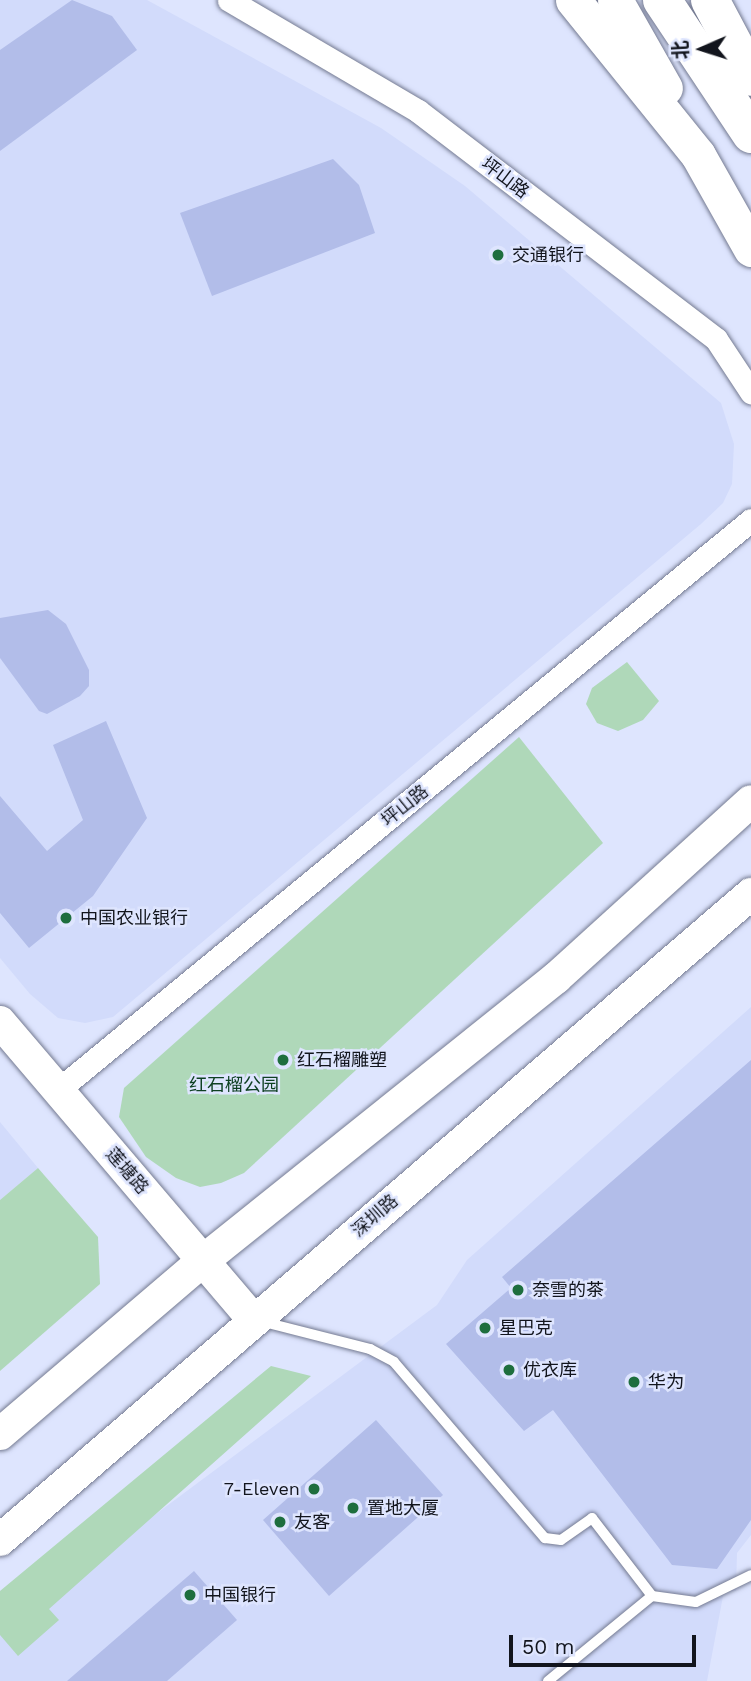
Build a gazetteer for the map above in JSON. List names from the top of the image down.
{
  "streets": {
    "main road": ["莲塘路", "深圳路"],
    "street": ["坪山路"]
  },
  "crossings": [
    ["坪山路", "莲塘路"],
    ["莲塘路", "深圳路"]
  ],
  "parks": ["红石榴公园"],
  "places": [
    "交通银行",
    "中国农业银行",
    "红石榴雕塑",
    "奈雪的茶",
    "星巴克",
    "优衣库",
    "华为",
    "7-Eleven",
    "置地大厦",
    "友客",
    "中国银行"
  ],
  "scale_bar": "50 m",
  "north": "left"
}
